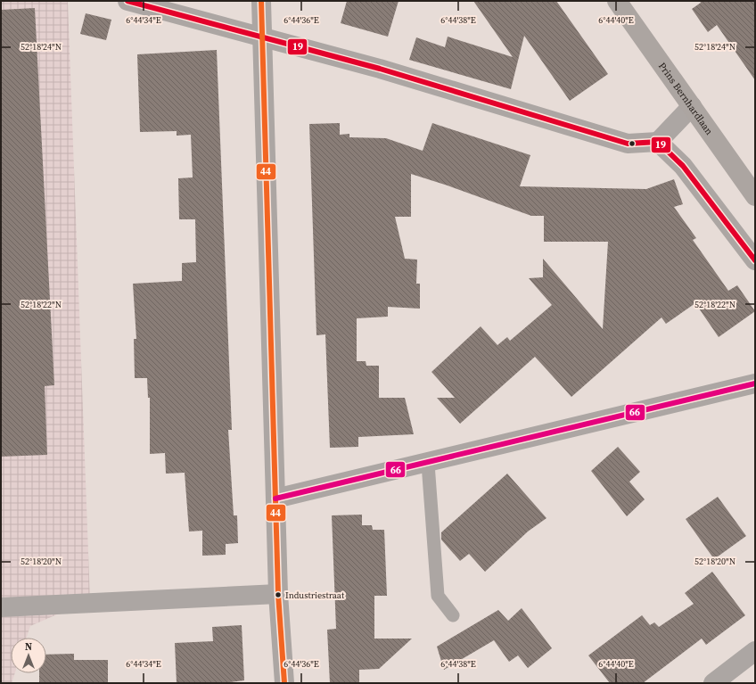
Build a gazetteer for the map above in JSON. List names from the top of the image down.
{
  "streets": {
    "street": ["Prins Bernhardlaan"]
  },
  "places": ["Industriestraat"],
  "lines": ["transit line 19", "transit line 44", "transit line 66"],
  "north": "top",
  "coordinates": [
    "6°44'34\"E",
    "6°44'36\"E",
    "6°44'38\"E",
    "6°44'40\"E",
    "52°18'24\"N",
    "52°18'22\"N",
    "52°18'20\"N"
  ]
}
